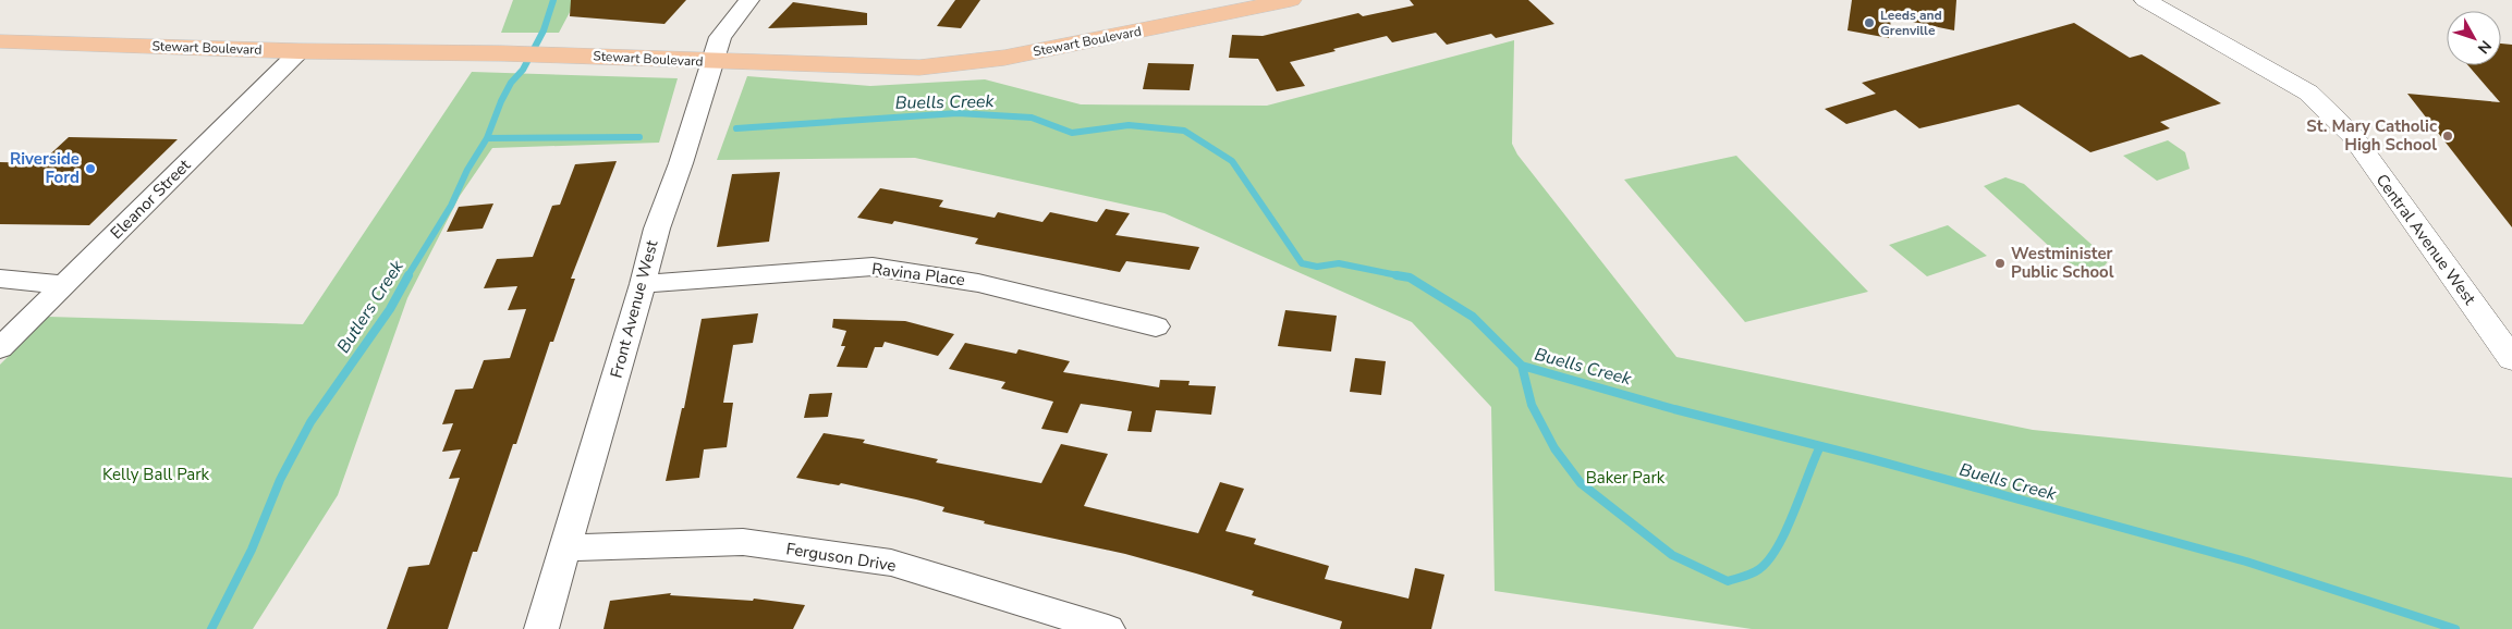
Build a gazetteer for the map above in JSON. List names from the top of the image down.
{
  "streets": {
    "main road": ["Stewart Boulevard"],
    "street": [
      "Eleanor Street",
      "Central Avenue West",
      "Ravina Place",
      "Front Avenue West",
      "Ferguson Drive"
    ]
  },
  "crossings": [
    ["Stewart Boulevard", "Eleanor Street"],
    ["Stewart Boulevard", "Front Avenue West"],
    ["Ravina Place", "Front Avenue West"],
    ["Front Avenue West", "Ferguson Drive"]
  ],
  "water": ["Buells Creek", "Butlers Creek"],
  "parks": ["Kelly Ball Park", "Baker Park"],
  "places": [
    "Leeds and Grenville",
    "St. Mary Catholic High School",
    "Riverside Ford",
    "Westminister Public School"
  ],
  "north": "bottom right"
}
